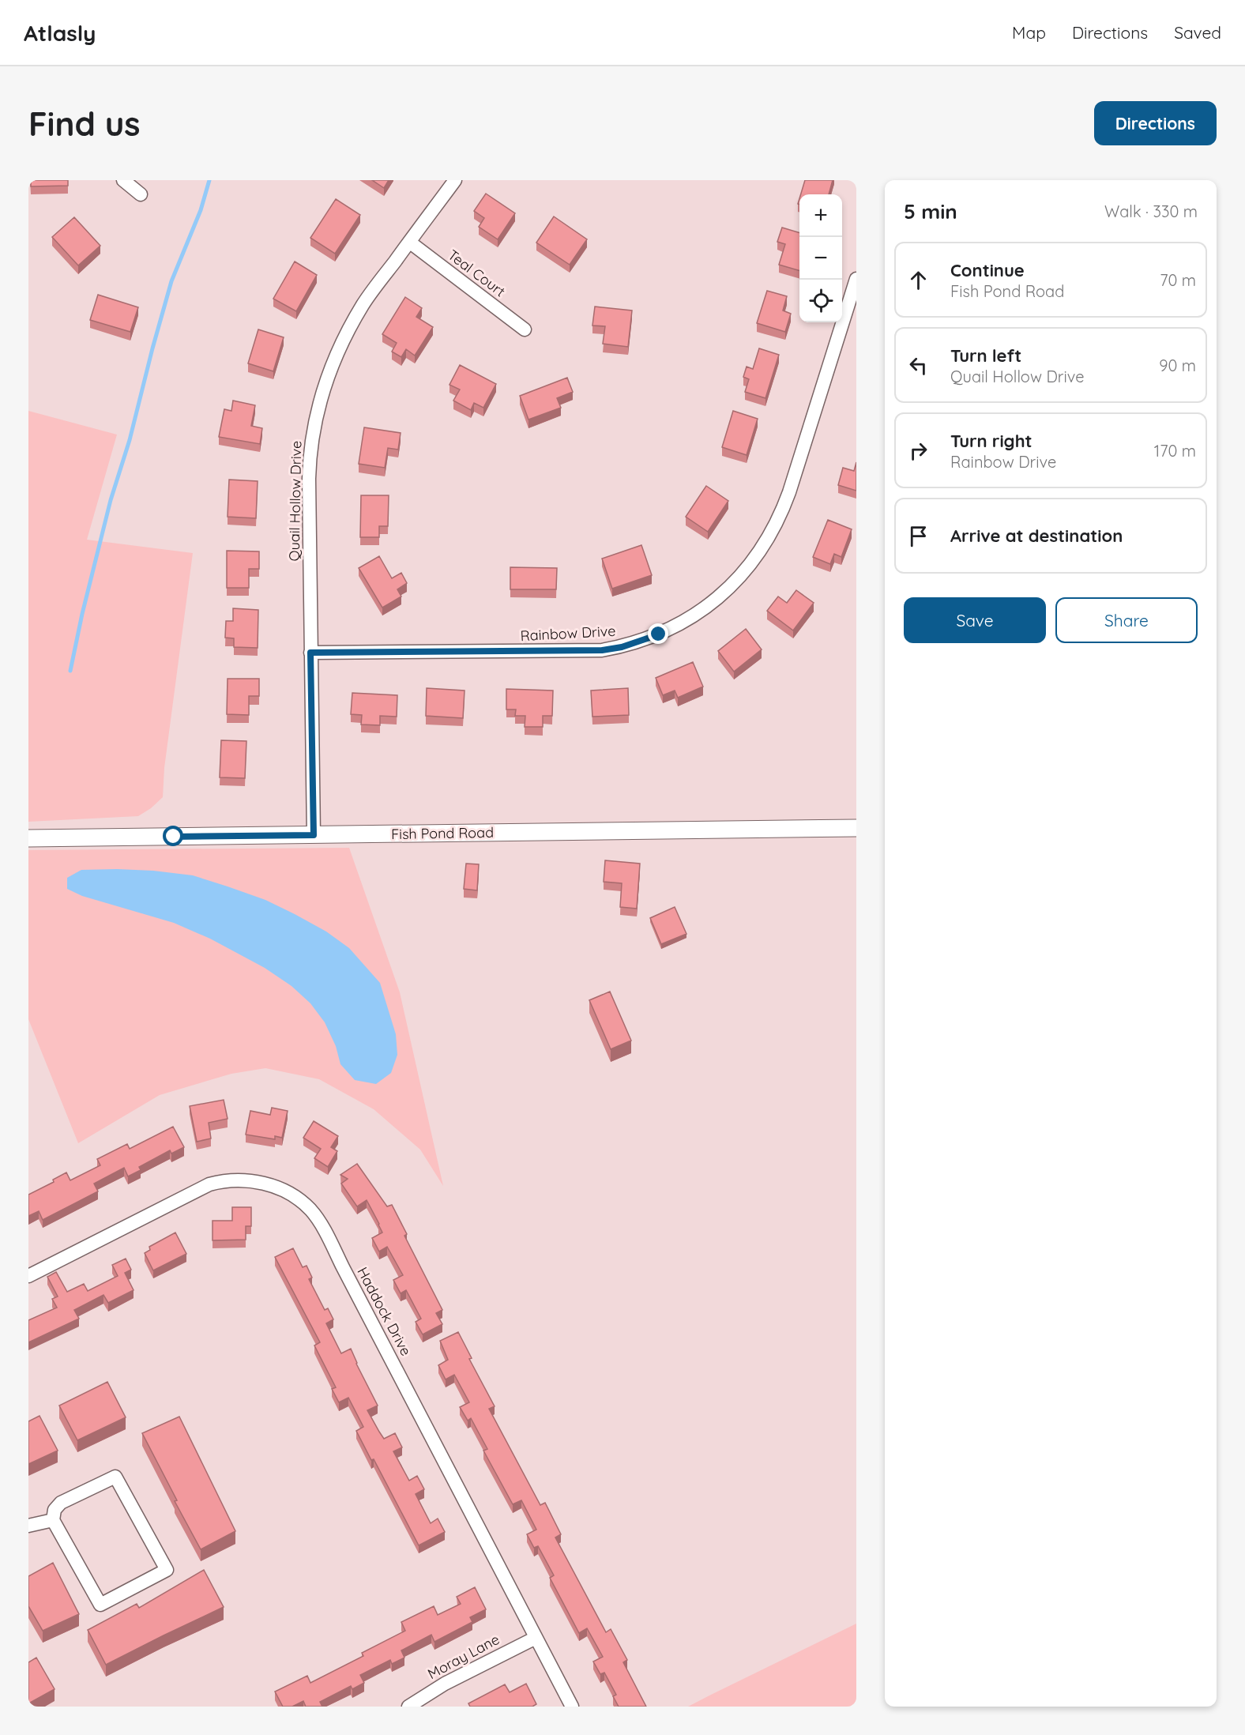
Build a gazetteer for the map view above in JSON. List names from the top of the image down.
{
  "streets": {
    "street": [
      "Teal Court",
      "Quail Hollow Drive",
      "Rainbow Drive",
      "Fish Pond Road",
      "Haddock Drive",
      "Moray Lane"
    ]
  },
  "crossings": [
    ["Teal Court", "Quail Hollow Drive"],
    ["Quail Hollow Drive", "Rainbow Drive"],
    ["Quail Hollow Drive", "Fish Pond Road"],
    ["Haddock Drive", "Moray Lane"]
  ],
  "page": {
    "header": "Atlasly",
    "nav": ["Map", "Directions", "Saved"],
    "buttons": [
      "Directions",
      ["Save", "Share"]
    ],
    "title": "Find us",
    "heading": ["5 min", "Walk · 330 m"],
    "map_buttons": ["+", "−"],
    "list": [
      ["Continue", "Fish Pond Road", "70 m"],
      ["Turn left", "Quail Hollow Drive", "90 m"],
      ["Turn right", "Rainbow Drive", "170 m"],
      "Arrive at destination"
    ]
  }
}
